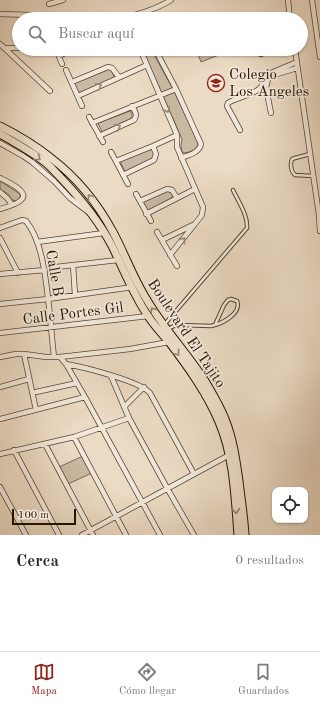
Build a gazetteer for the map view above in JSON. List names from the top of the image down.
{
  "streets": {
    "main road": ["Boulevard El Tajito"],
    "street": ["Calle B", "Calle Portes Gil"]
  },
  "crossings": [
    ["Calle B", "Calle Portes Gil"],
    ["Calle Portes Gil", "Boulevard El Tajito"]
  ],
  "places": {
    "school or university": ["Colegio Los Angeles"]
  },
  "scale_bar": "100 m",
  "page": {
    "search": "Buscar aquí",
    "scale": "100 m",
    "heading": ["Cerca", "0 resultados"],
    "nav": ["Mapa", "Cómo llegar", "Guardados"]
  }
}
